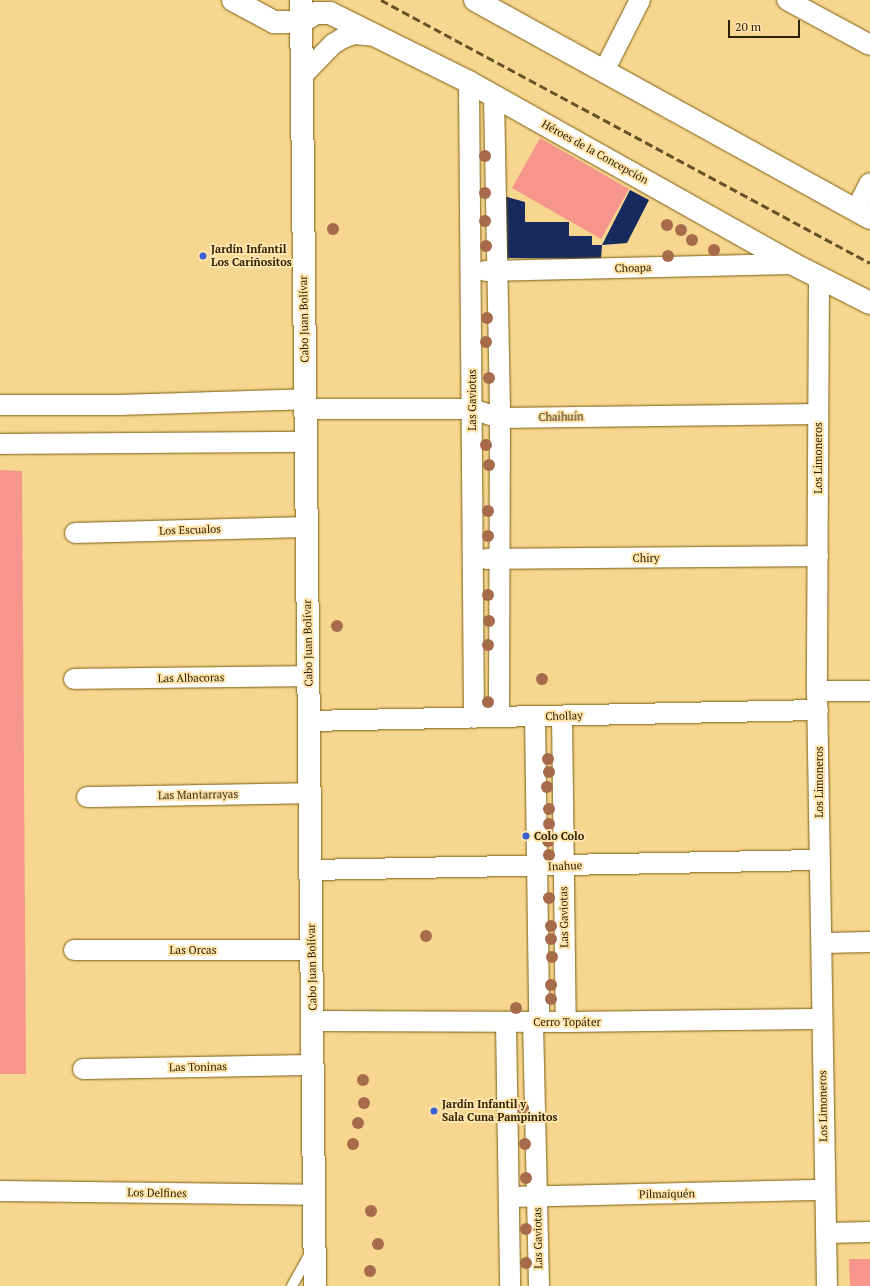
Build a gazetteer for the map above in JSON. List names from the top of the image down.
{
  "streets": {
    "street": [
      "Héroes de la Concepción",
      "Choapa",
      "Cabo Juan Bolívar",
      "Las Gaviotas",
      "Chaihuín",
      "Los Limoneros",
      "Los Escualos",
      "Chiry",
      "Las Albacoras",
      "Chollay",
      "Las Mantarrayas",
      "Inahue",
      "Las Orcas",
      "Cerro Topáter",
      "Las Toninas",
      "Los Delfines",
      "Pilmaiquén"
    ]
  },
  "crossings": [
    ["Héroes de la Concepción", "Choapa"],
    ["Héroes de la Concepción", "Cabo Juan Bolívar"],
    ["Héroes de la Concepción", "Las Gaviotas"],
    ["Héroes de la Concepción", "Los Limoneros"],
    ["Choapa", "Las Gaviotas"],
    ["Cabo Juan Bolívar", "Chaihuín"],
    ["Cabo Juan Bolívar", "Los Escualos"],
    ["Cabo Juan Bolívar", "Las Albacoras"],
    ["Cabo Juan Bolívar", "Chollay"],
    ["Cabo Juan Bolívar", "Las Mantarrayas"],
    ["Cabo Juan Bolívar", "Inahue"],
    ["Cabo Juan Bolívar", "Las Orcas"],
    ["Cabo Juan Bolívar", "Cerro Topáter"],
    ["Cabo Juan Bolívar", "Las Toninas"],
    ["Cabo Juan Bolívar", "Los Delfines"],
    ["Las Gaviotas", "Chaihuín"],
    ["Las Gaviotas", "Chiry"],
    ["Las Gaviotas", "Chollay"],
    ["Las Gaviotas", "Inahue"],
    ["Las Gaviotas", "Cerro Topáter"],
    ["Las Gaviotas", "Pilmaiquén"],
    ["Chaihuín", "Los Limoneros"],
    ["Los Limoneros", "Chiry"],
    ["Los Limoneros", "Chollay"],
    ["Los Limoneros", "Inahue"],
    ["Los Limoneros", "Cerro Topáter"],
    ["Los Limoneros", "Pilmaiquén"]
  ],
  "places": ["Jardín Infantil Los Cariñositos", "Colo Colo", "Jardín Infantil y Sala Cuna Pampinitos"],
  "scale_bar": "20 m"
}
